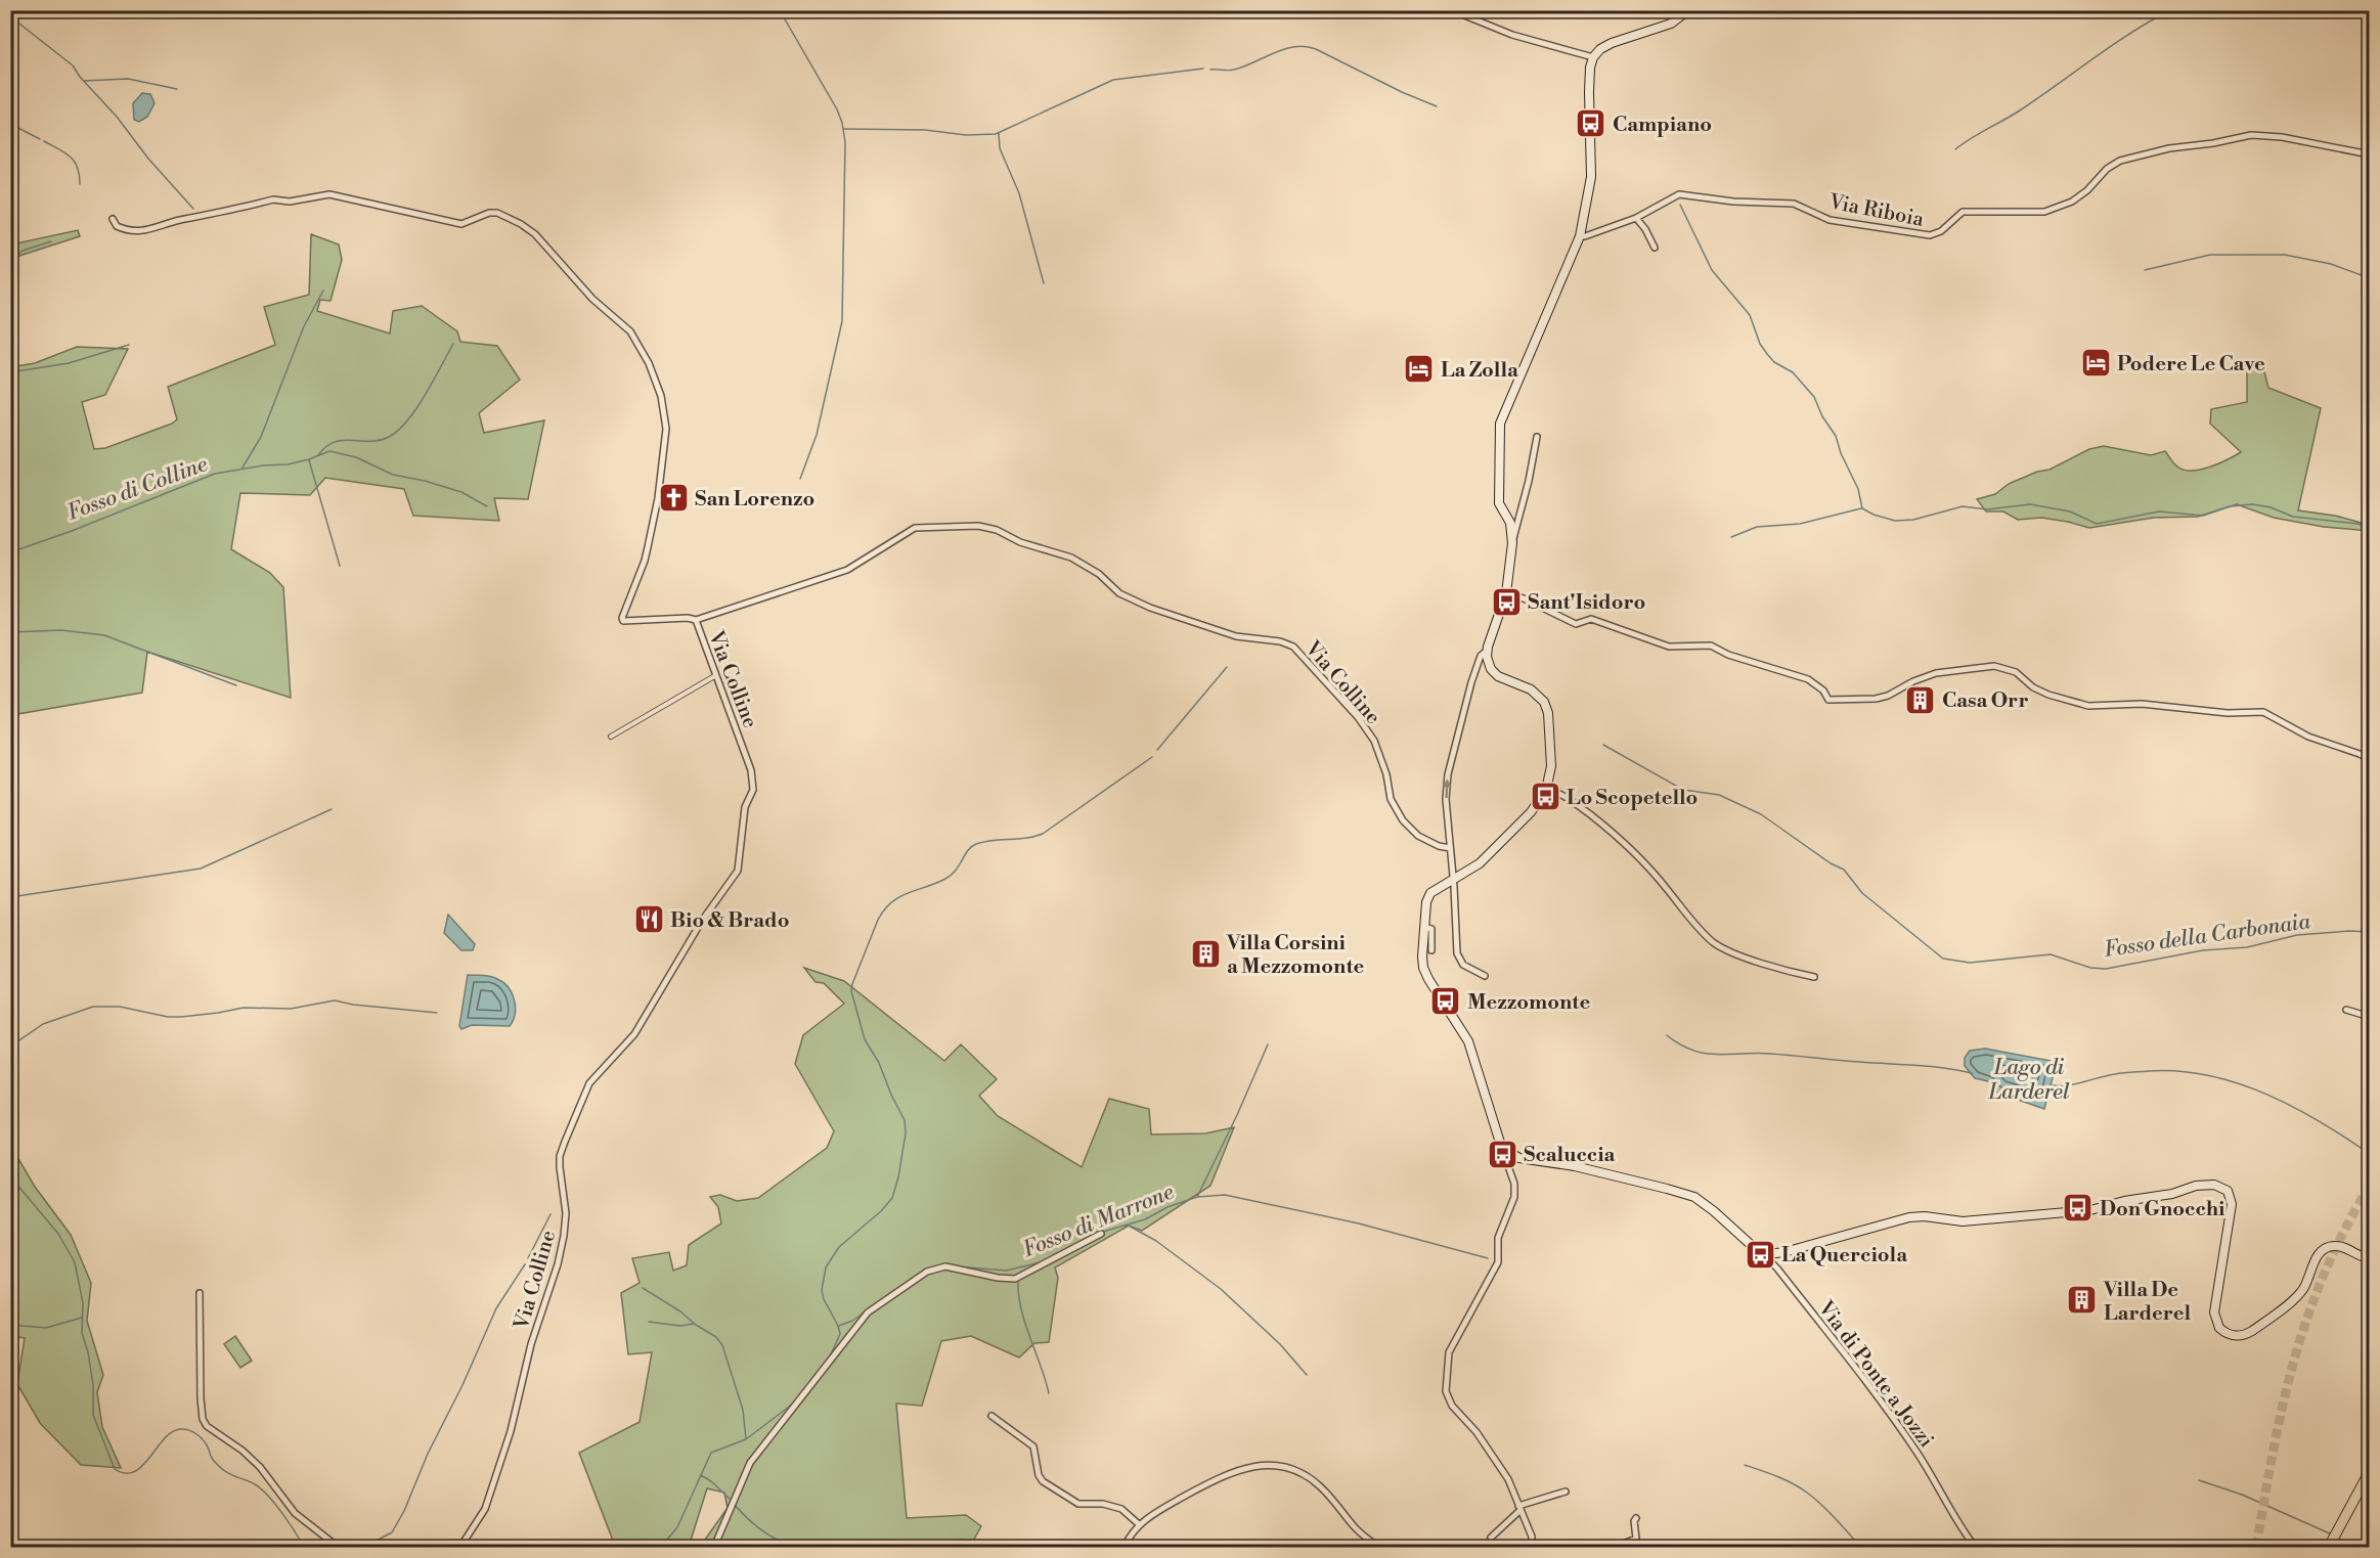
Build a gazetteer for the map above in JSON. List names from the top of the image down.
{
  "streets": {
    "street": ["Via Riboia", "Via Colline", "Via di Ponte a Jozzi"]
  },
  "water": [
    "Fosso di Colline",
    "Fosso della Carbonaia",
    "Lago di Larderel",
    "Fosso di Marrone"
  ],
  "places": {
    "bus stop": [
      "Campiano",
      "Sant'Isidoro",
      "Lo Scopetello",
      "Mezzomonte",
      "Scaluccia",
      "Don Gnocchi",
      "La Querciola"
    ],
    "hotel": ["Podere Le Cave", "La Zolla"],
    "church": ["San Lorenzo"],
    "building": ["Casa Orr", "Villa Corsini a Mezzomonte", "Villa De Larderel"],
    "restaurant": ["Bio & Brado"]
  }
}
